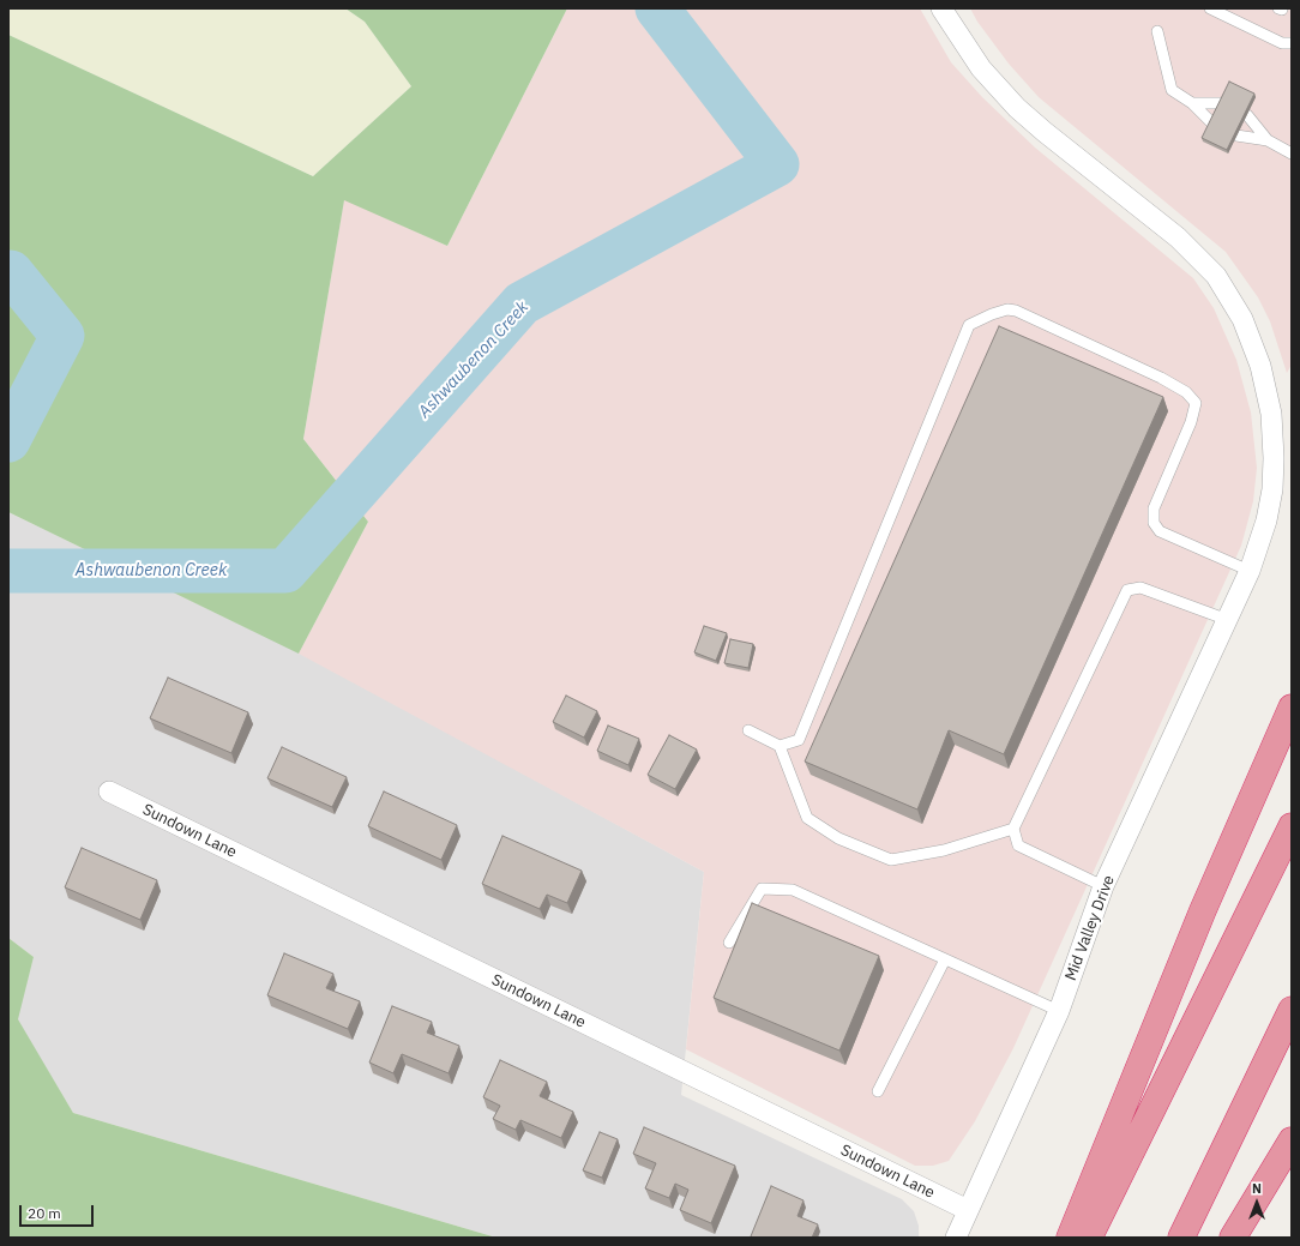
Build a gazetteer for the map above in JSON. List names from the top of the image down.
{
  "streets": {
    "street": ["Sundown Lane", "Mid Valley Drive"]
  },
  "crossings": [
    ["Sundown Lane", "Mid Valley Drive"]
  ],
  "water": ["Ashwaubenon Creek"],
  "scale_bar": "20 m",
  "north": "top"
}
